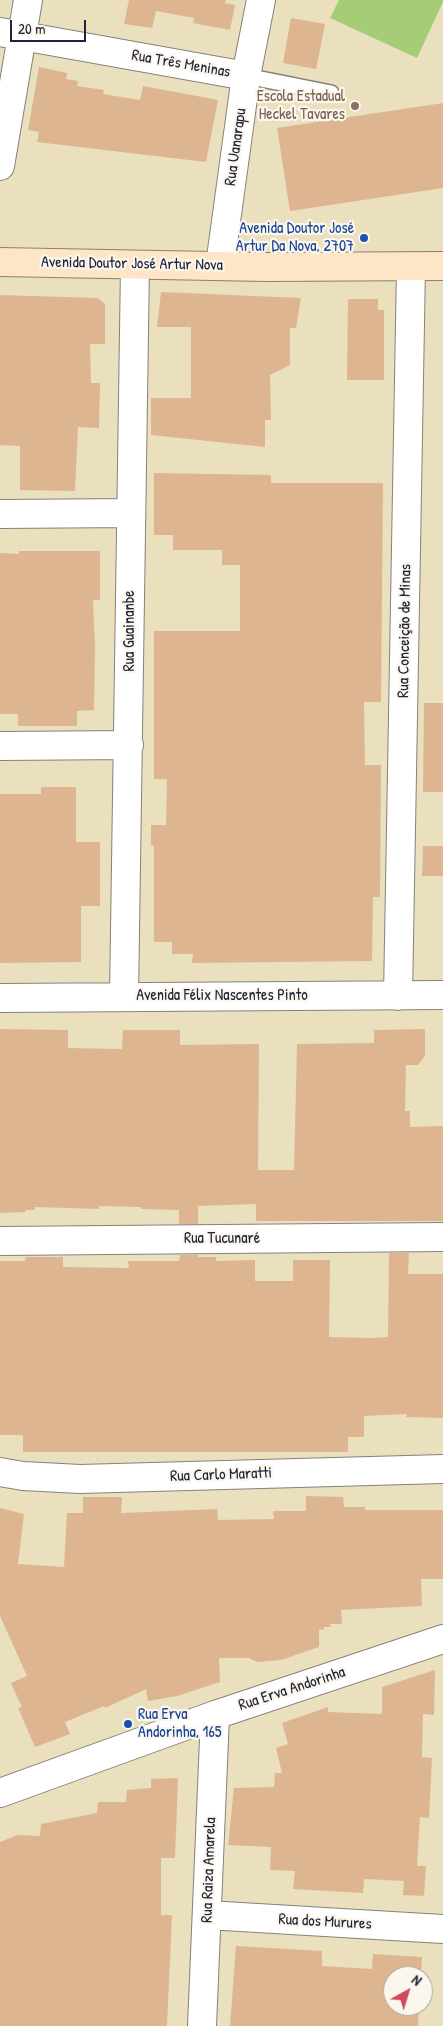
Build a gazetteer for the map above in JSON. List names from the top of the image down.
{
  "streets": {
    "main road": ["Avenida Doutor José Artur Nova"],
    "street": [
      "Rua Três Meninas",
      "Rua Uanarapu",
      "Rua Guainanbe",
      "Rua Conceição de Minas",
      "Avenida Félix Nascentes Pinto",
      "Rua Tucunaré",
      "Rua Carlo Maratti",
      "Rua Erva Andorinha",
      "Rua Raiza Amarela",
      "Rua dos Murures"
    ]
  },
  "crossings": [
    ["Rua Três Meninas", "Rua Uanarapu"],
    ["Rua Uanarapu", "Avenida Doutor José Artur Nova"],
    ["Avenida Doutor José Artur Nova", "Rua Guainanbe"],
    ["Avenida Doutor José Artur Nova", "Rua Conceição de Minas"],
    ["Rua Guainanbe", "Avenida Félix Nascentes Pinto"],
    ["Rua Conceição de Minas", "Avenida Félix Nascentes Pinto"],
    ["Rua Erva Andorinha", "Rua Raiza Amarela"],
    ["Rua Raiza Amarela", "Rua dos Murures"]
  ],
  "places": ["Escola Estadual Heckel Tavares", "Avenida Doutor José Artur Da Nova, 2707", "Rua Erva Andorinha, 165"],
  "scale_bar": "20 m",
  "north": "top right"
}
